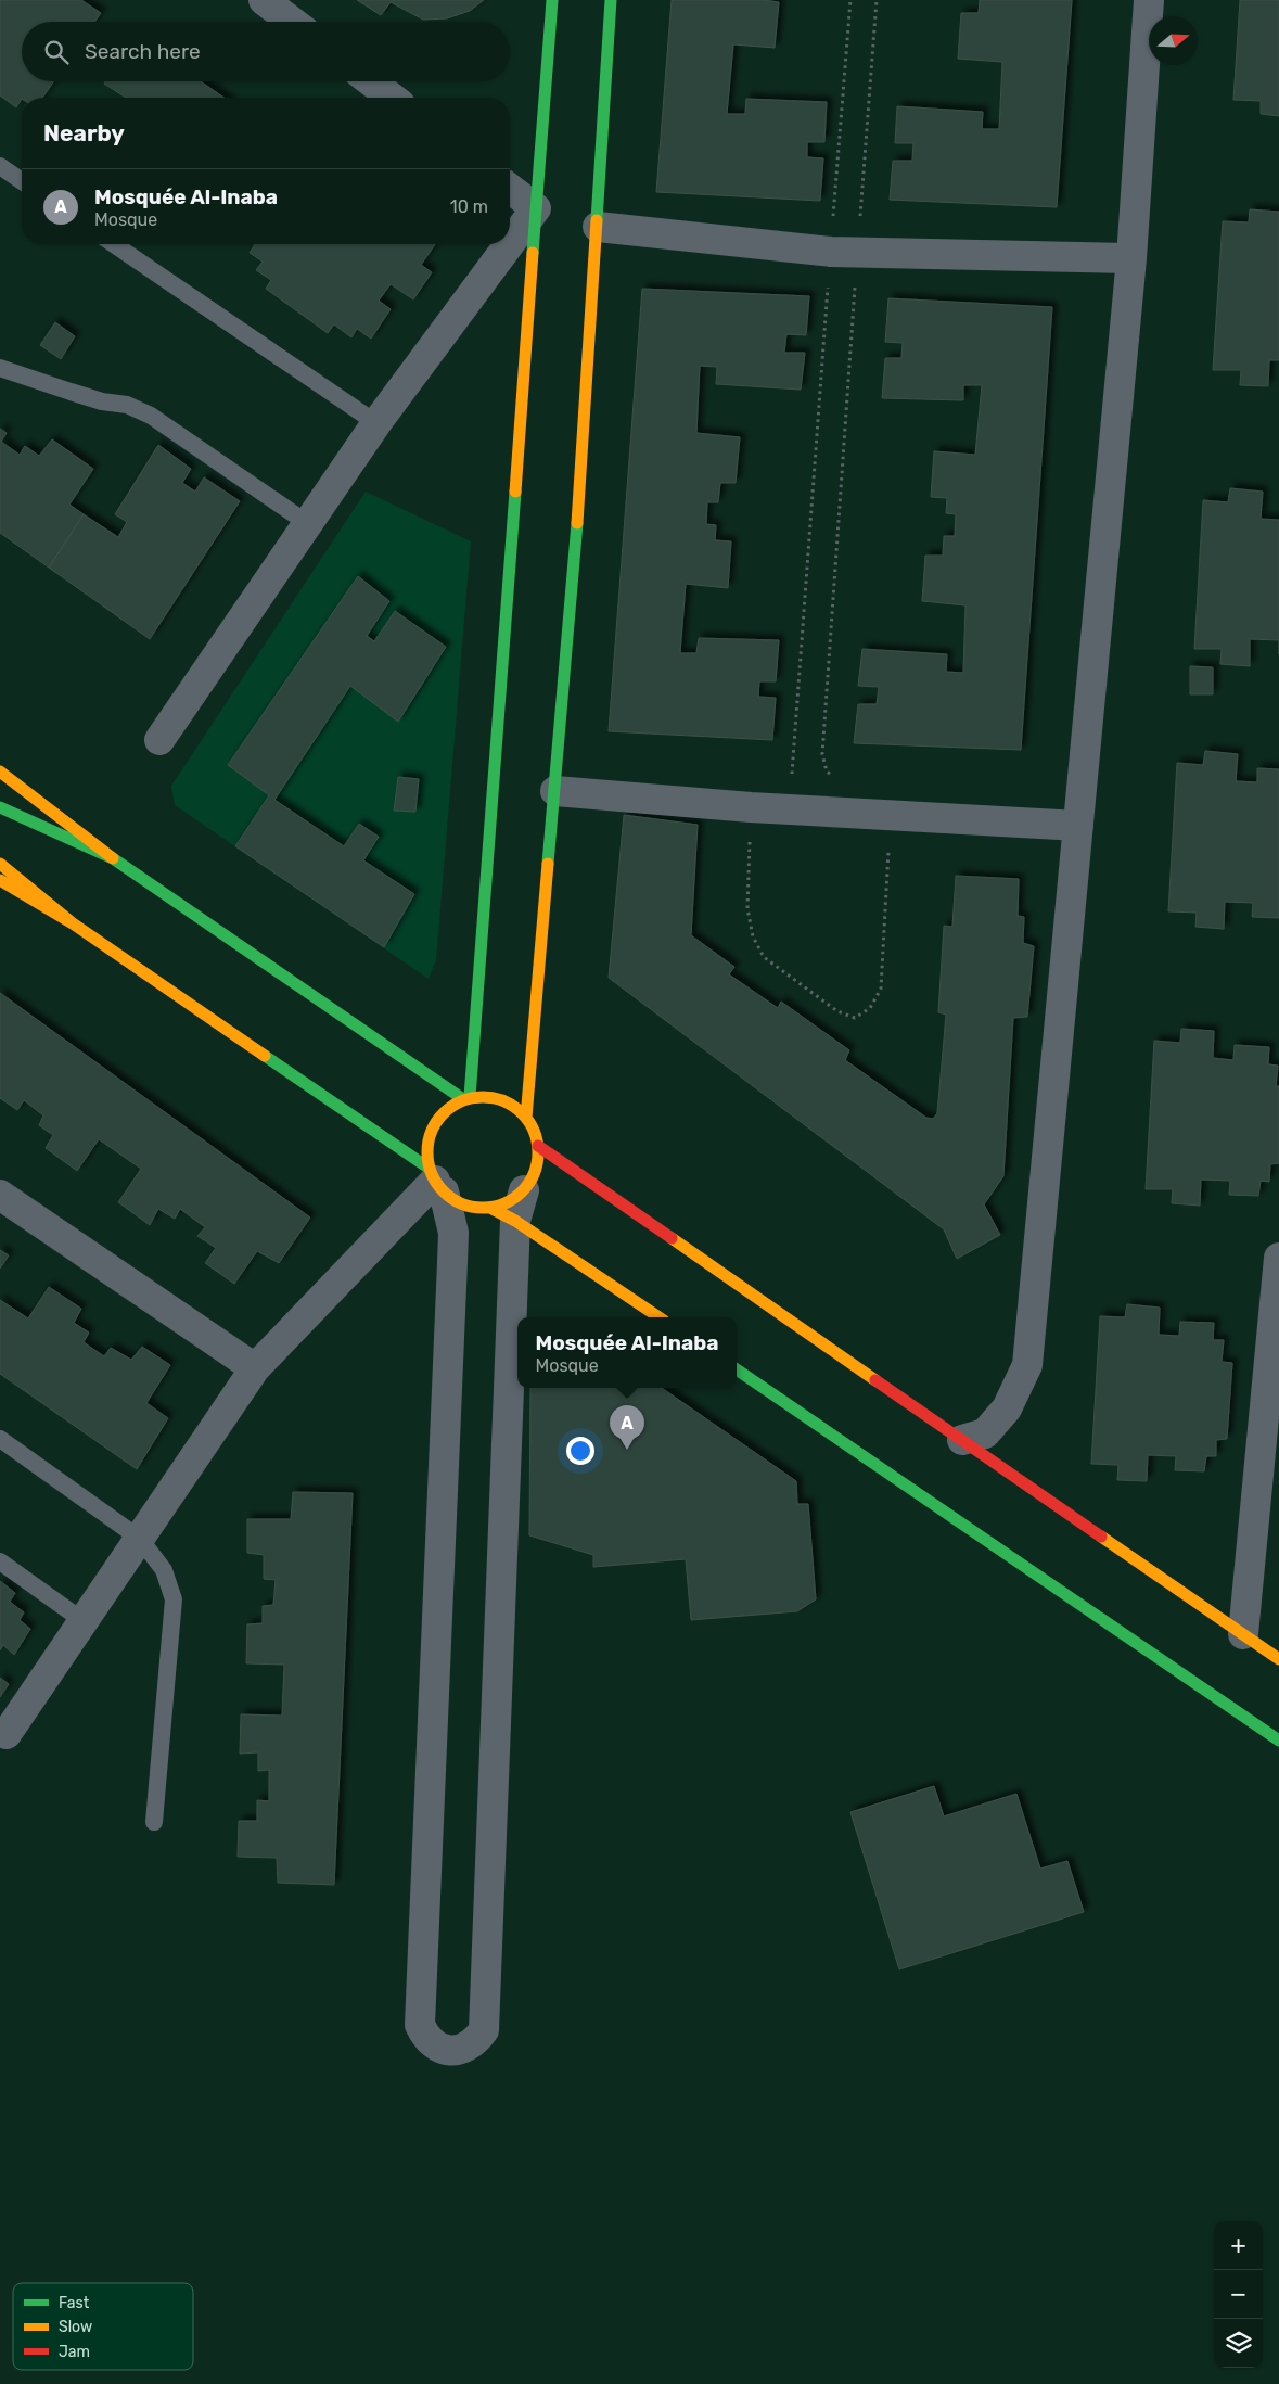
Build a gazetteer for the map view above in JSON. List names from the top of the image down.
{
  "legend": ["Fast", "Slow", "Jam"],
  "north": "right",
  "page": {
    "search": "Search here",
    "heading": "Nearby",
    "list": [
      {
        "mark": "A",
        "name": "Mosquée Al-Inaba",
        "note": "Mosque",
        "value": "10 m"
      }
    ],
    "popup": ["Mosquée Al-Inaba", "Mosque"],
    "pins": "A",
    "map_buttons": ["+", "−"]
  }
}
